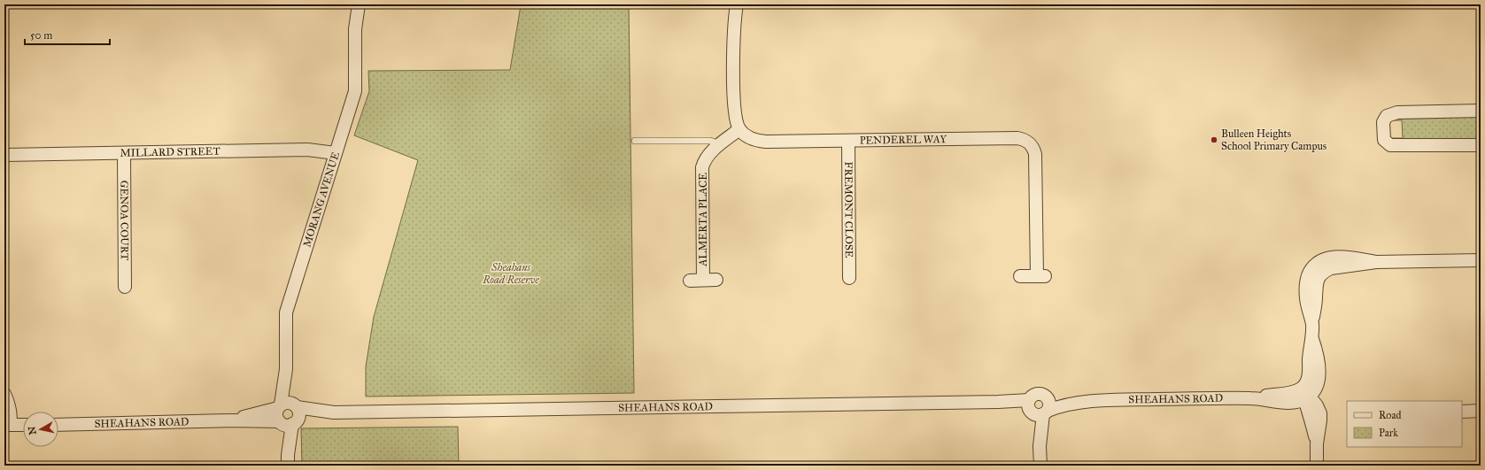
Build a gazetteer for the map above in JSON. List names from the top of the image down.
{
  "streets": {
    "street": [
      "PENDEREL WAY",
      "MILLARD STREET",
      "MORANG AVENUE",
      "FREMONT CLOSE",
      "ALMERTA PLACE",
      "GENOA COURT",
      "SHEAHANS ROAD"
    ]
  },
  "crossings": [
    ["PENDEREL WAY", "FREMONT CLOSE"],
    ["PENDEREL WAY", "ALMERTA PLACE"],
    ["MILLARD STREET", "MORANG AVENUE"],
    ["MILLARD STREET", "GENOA COURT"],
    ["MORANG AVENUE", "SHEAHANS ROAD"]
  ],
  "parks": ["Sheahans Road Reserve"],
  "places": ["Bulleen Heights School Primary Campus"],
  "legend": ["Road", "Park"],
  "scale_bar": "50 m",
  "north": "left"
}
